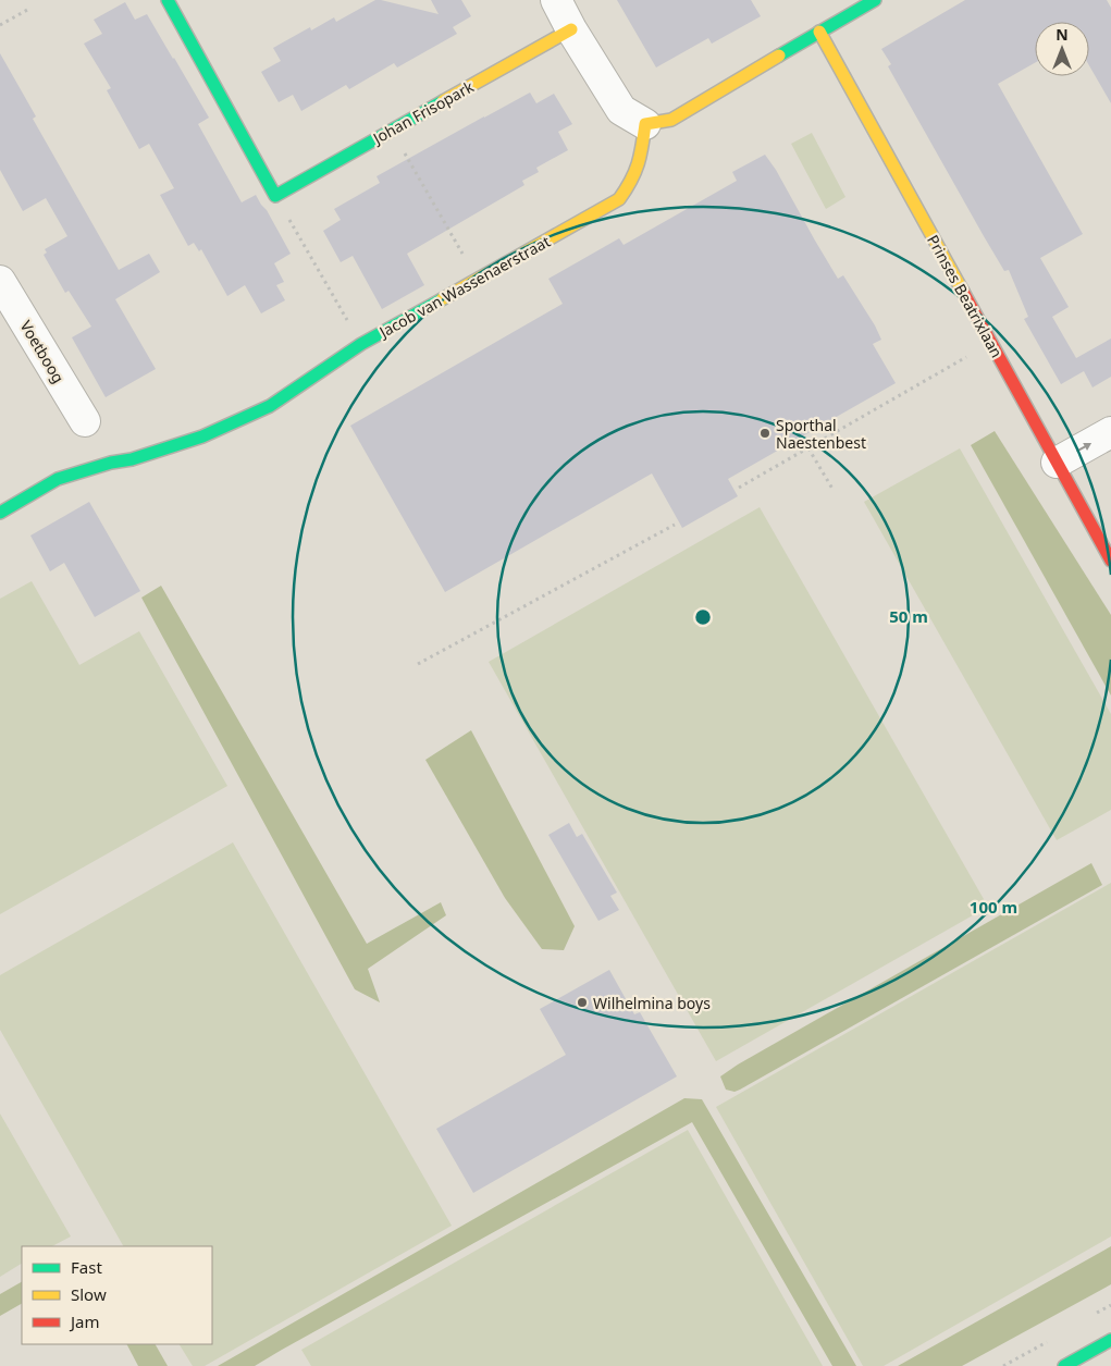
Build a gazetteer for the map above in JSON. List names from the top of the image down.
{
  "streets": {
    "street": [
      "Johan Frisopark",
      "Jacob van Wassenaerstraat",
      "Prinses Beatrixlaan",
      "Voetboog"
    ]
  },
  "places": ["Sporthal Naestenbest", "Wilhelmina boys"],
  "legend": ["Fast", "Slow", "Jam"],
  "north": "top",
  "rings": ["50 m", "100 m"]
}
